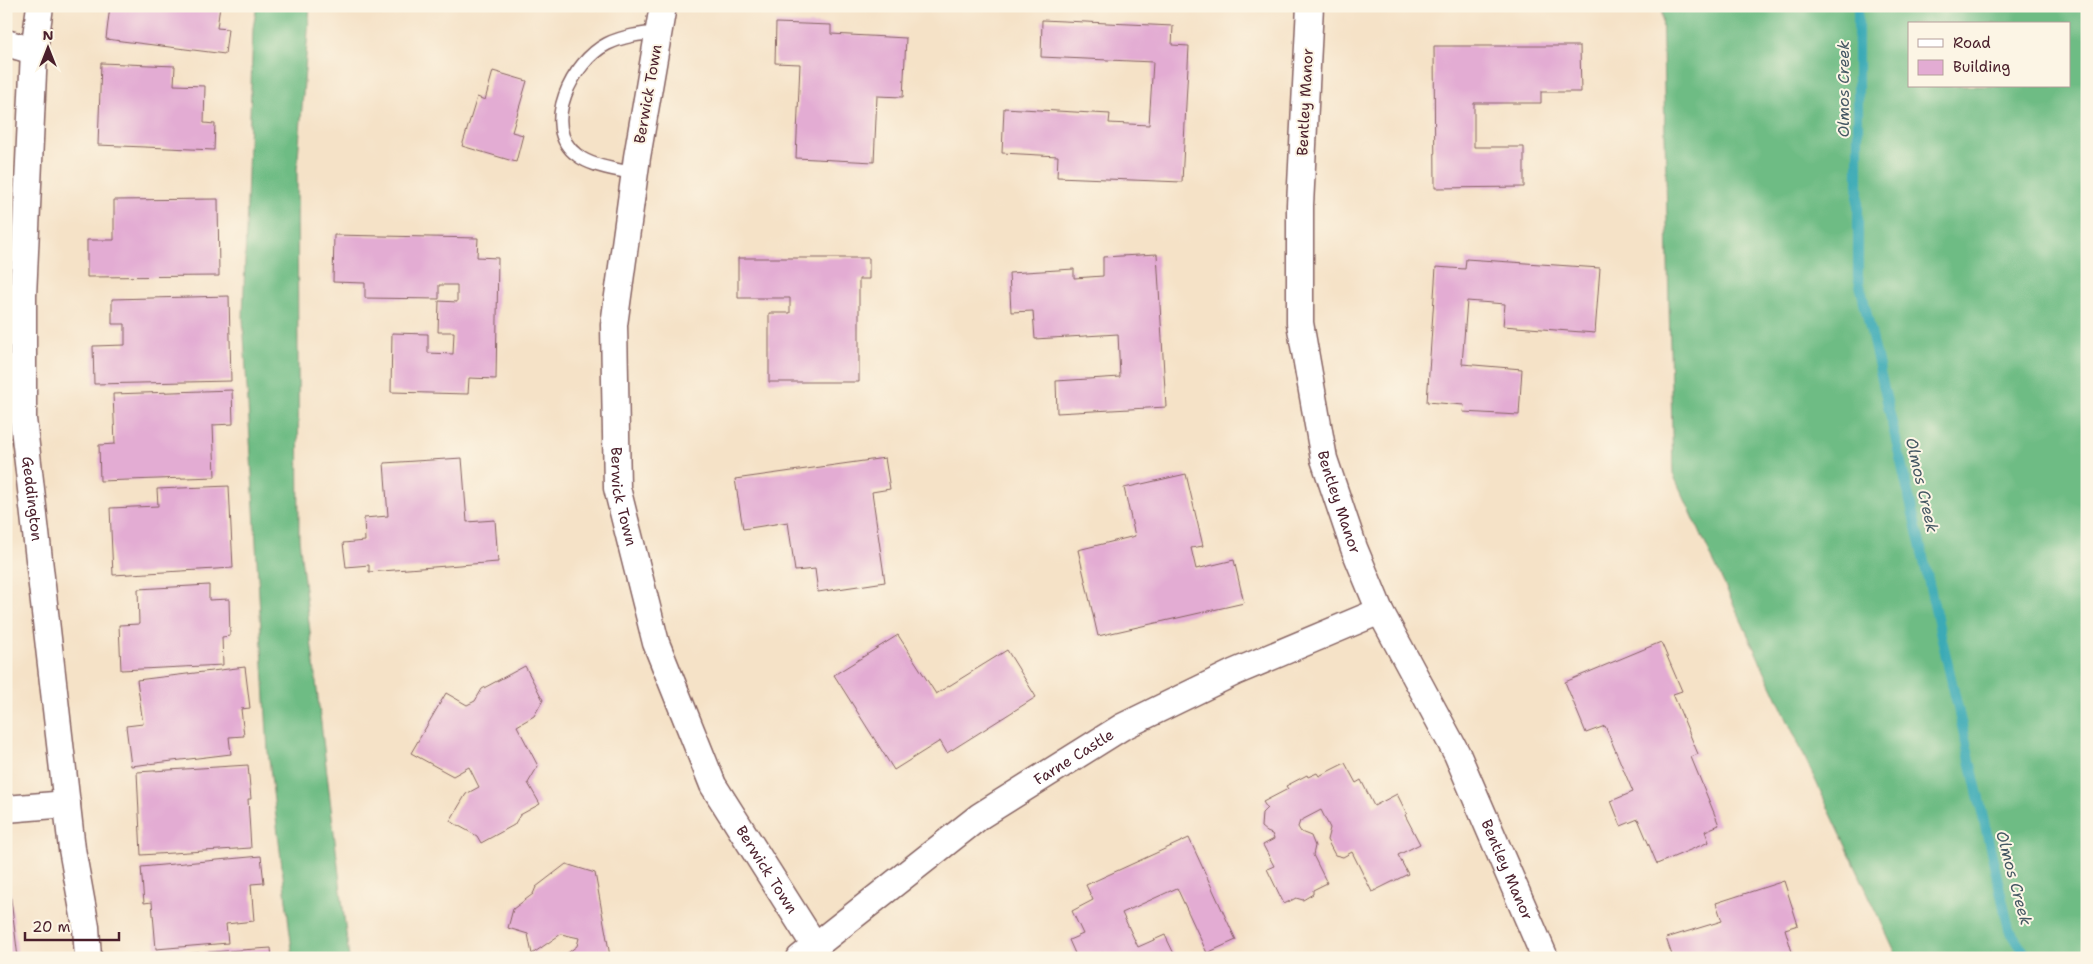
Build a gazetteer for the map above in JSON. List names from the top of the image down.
{
  "streets": {
    "street": [
      "Berwick Town",
      "Bentley Manor",
      "Geddington",
      "Farne Castle"
    ]
  },
  "crossings": [
    ["Berwick Town", "Farne Castle"],
    ["Bentley Manor", "Farne Castle"]
  ],
  "water": ["Olmos Creek"],
  "legend": ["Road", "Building"],
  "scale_bar": "20 m",
  "north": "top"
}
